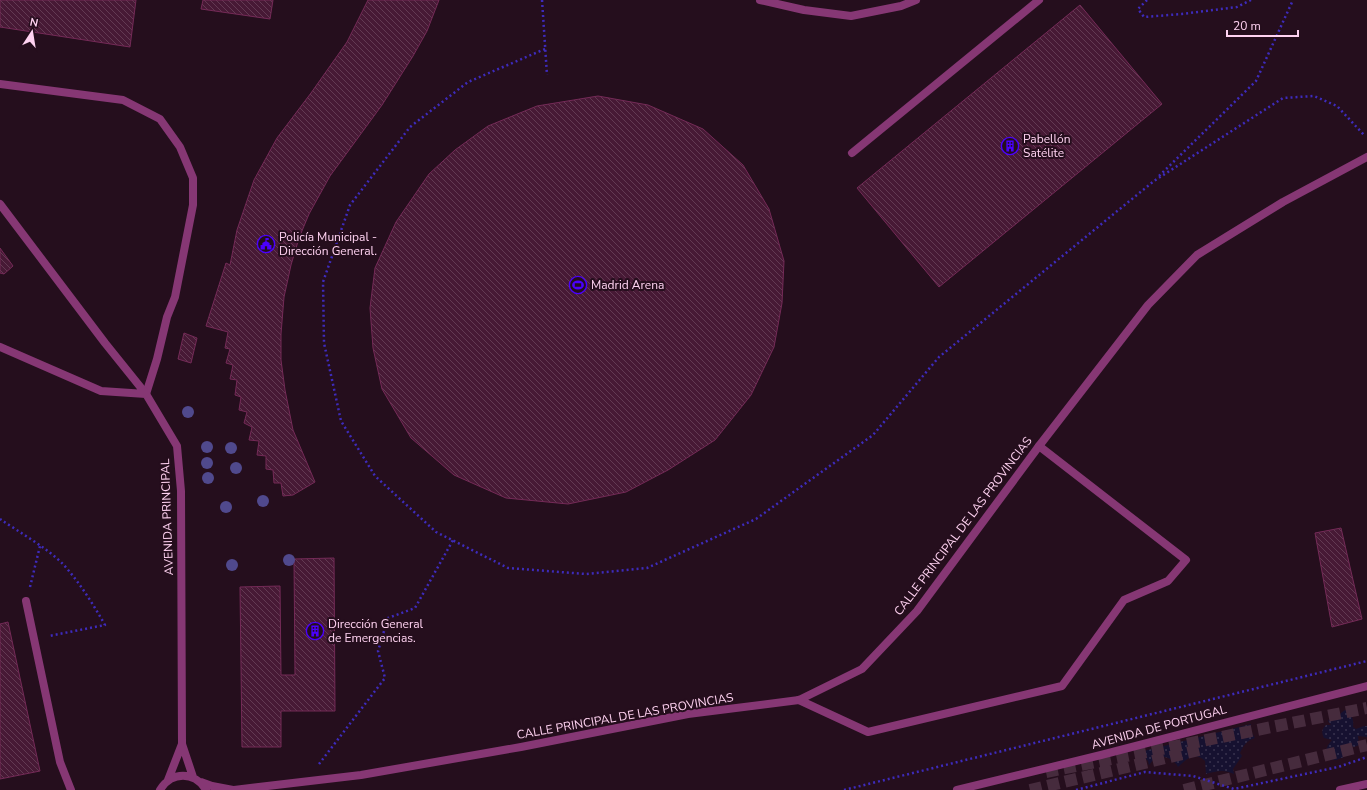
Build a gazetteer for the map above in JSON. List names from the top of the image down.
{
  "streets": {
    "street": ["AVENIDA PRINCIPAL", "CALLE PRINCIPAL DE LAS PROVINCIAS", "AVENIDA DE PORTUGAL"]
  },
  "places": {
    "building": ["Pabellón Satélite", "Dirección General de Emergencias."],
    "public building": ["Policía Municipal - Dirección General."],
    "sports": ["Madrid Arena"]
  },
  "scale_bar": "20 m",
  "north": "top"
}
